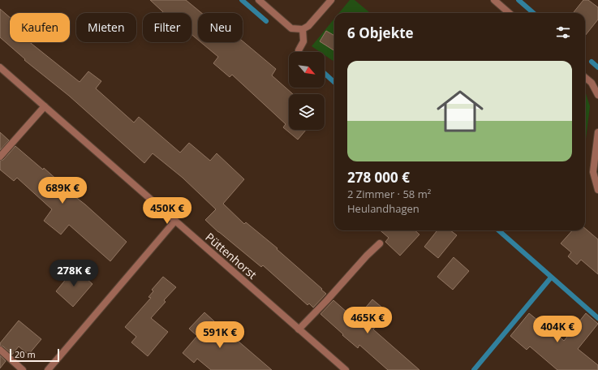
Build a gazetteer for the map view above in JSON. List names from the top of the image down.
{
  "streets": {
    "street": ["Püttenhorst"]
  },
  "scale_bar": "20 m",
  "north": "bottom right",
  "page": {
    "chip": [
      "Kaufen",
      "Mieten",
      "Filter",
      "Neu"
    ],
    "heading": "6 Objekte",
    "list": [
      {
        "name": "278 000 €",
        "note": "2 Zimmer · 58 m² · Heulandhagen"
      }
    ],
    "price": [
      "689K €",
      "450K €",
      "278K €",
      "465K €",
      "404K €",
      "591K €"
    ],
    "scale": "20 m"
  }
}
